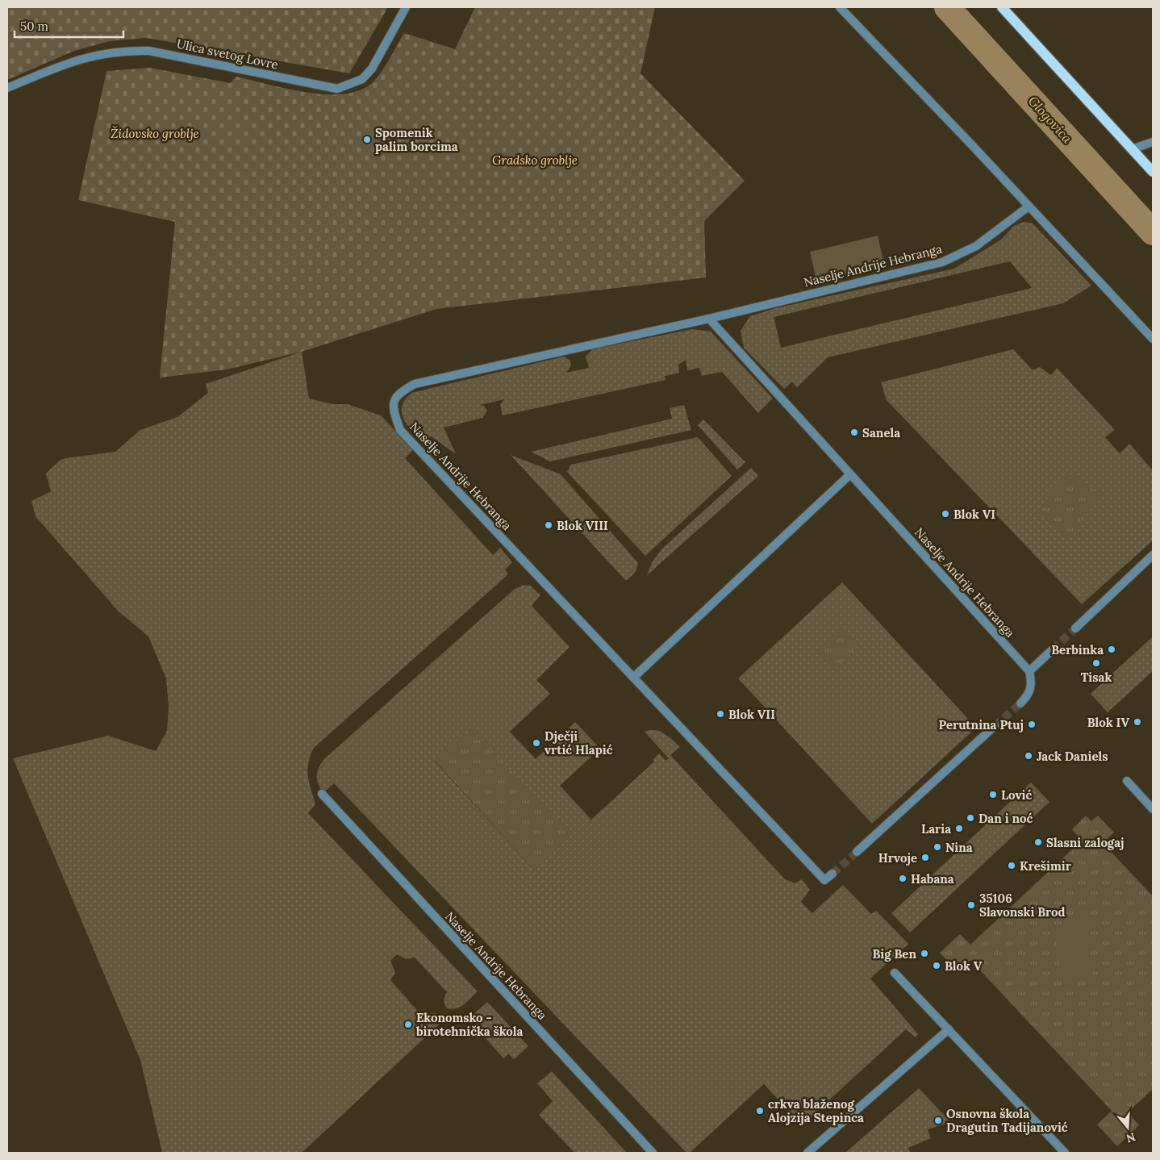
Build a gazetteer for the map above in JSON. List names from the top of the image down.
{
  "streets": {
    "street": ["Ulica svetog Lovre", "Naselje Andrije Hebranga"]
  },
  "water": ["Glogovica"],
  "parks": ["Židovsko groblje", "Gradsko groblje"],
  "places": [
    "Spomenik palim borcima",
    "Sanela",
    "Blok VI",
    "Blok VIII",
    "Berbinka",
    "Tisak",
    "Blok VII",
    "Blok IV",
    "Perutnina Ptuj",
    "Dječji vrtić Hlapić",
    "Jack Daniels",
    "Lović",
    "Dan i noć",
    "Laria",
    "Slasni zalogaj",
    "Nina",
    "Hrvoje",
    "Krešimir",
    "Habana",
    "35106 Slavonski Brod",
    "Big Ben",
    "Blok V",
    "Ekonomsko - birotehnička škola",
    "crkva blaženog Alojzija Stepinca",
    "Osnovna škola Dragutin Tadijanović"
  ],
  "scale_bar": "50 m",
  "north": "bottom"
}
